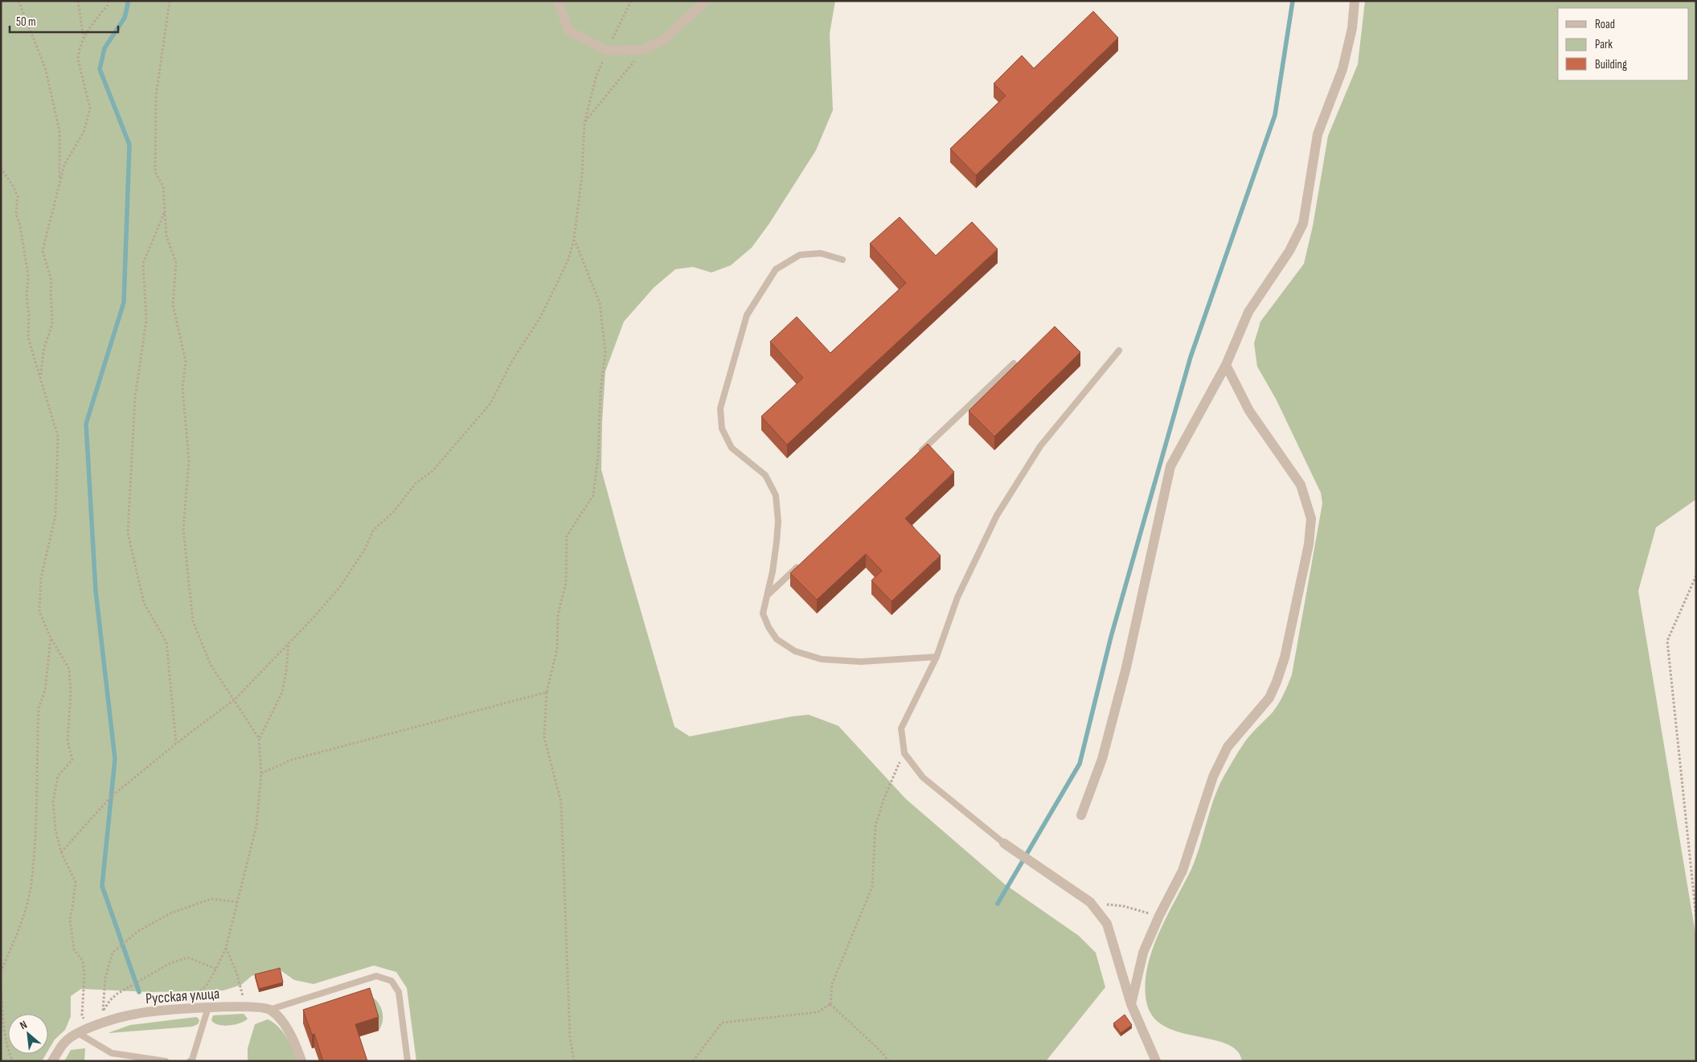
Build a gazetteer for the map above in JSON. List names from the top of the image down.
{
  "streets": {
    "street": ["Русская улица"]
  },
  "legend": ["Road", "Park", "Building"],
  "scale_bar": "50 m",
  "north": "top left"
}
